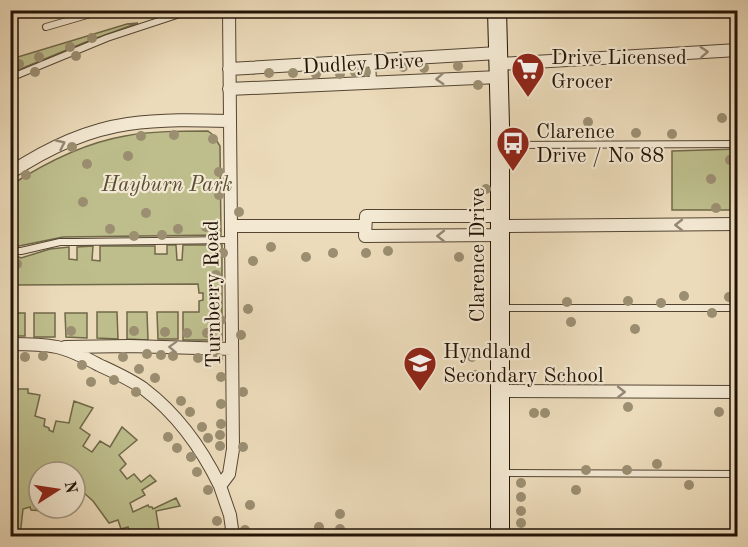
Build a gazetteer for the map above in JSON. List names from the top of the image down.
{
  "streets": {
    "street": ["Dudley Drive", "Clarence Drive", "Turnberry Road"]
  },
  "crossings": [
    ["Dudley Drive", "Clarence Drive"],
    ["Dudley Drive", "Turnberry Road"]
  ],
  "parks": ["Hayburn Park"],
  "places": {
    "supermarket": ["Drive Licensed Grocer"],
    "bus stop": ["Clarence Drive / No 88"],
    "school or university": ["Hyndland Secondary School"]
  },
  "north": "right"
}
